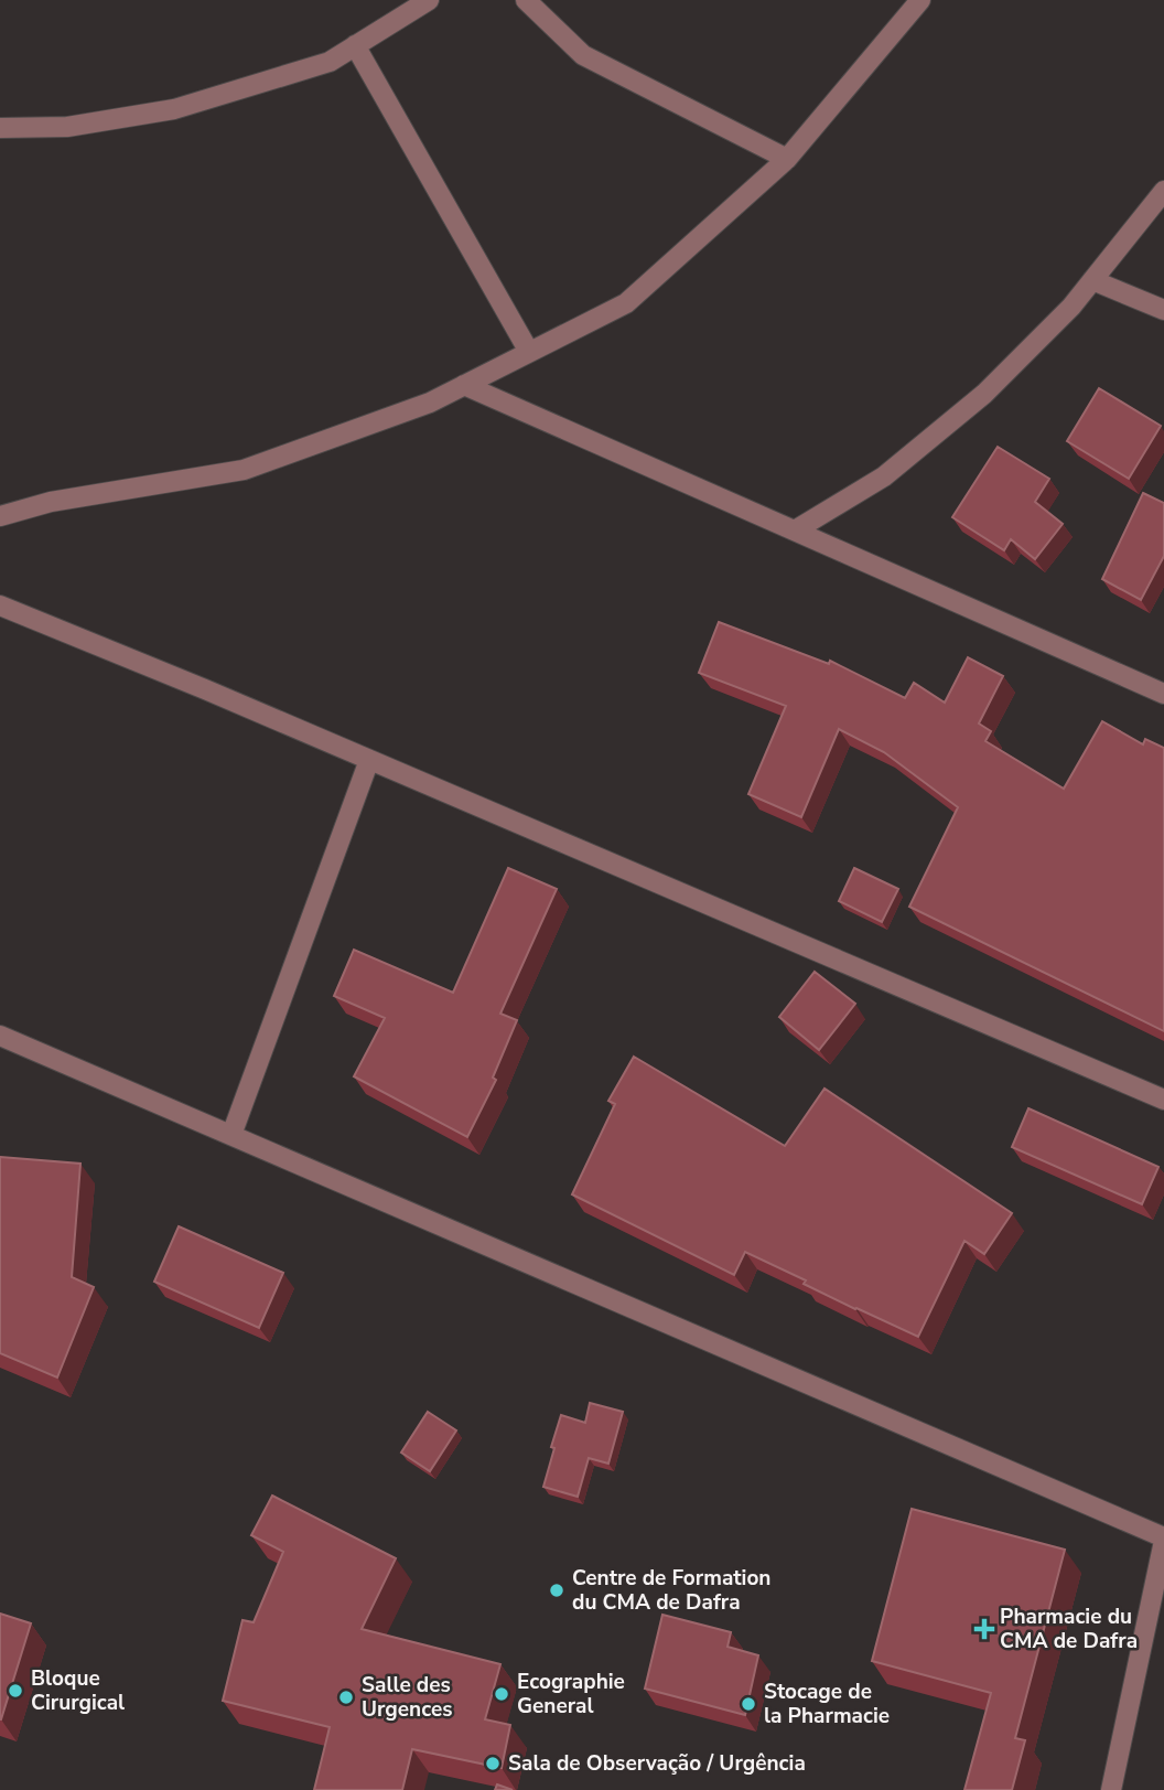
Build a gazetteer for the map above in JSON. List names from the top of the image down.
{
  "places": {
    "other": [
      "Centre de Formation du CMA de Dafra",
      "Bloque Cirurgical",
      "Ecographie General",
      "Salle des Urgences",
      "Stocage de la Pharmacie",
      "Sala de Observação / Urgência"
    ],
    "health": ["Pharmacie du CMA de Dafra"]
  }
}
